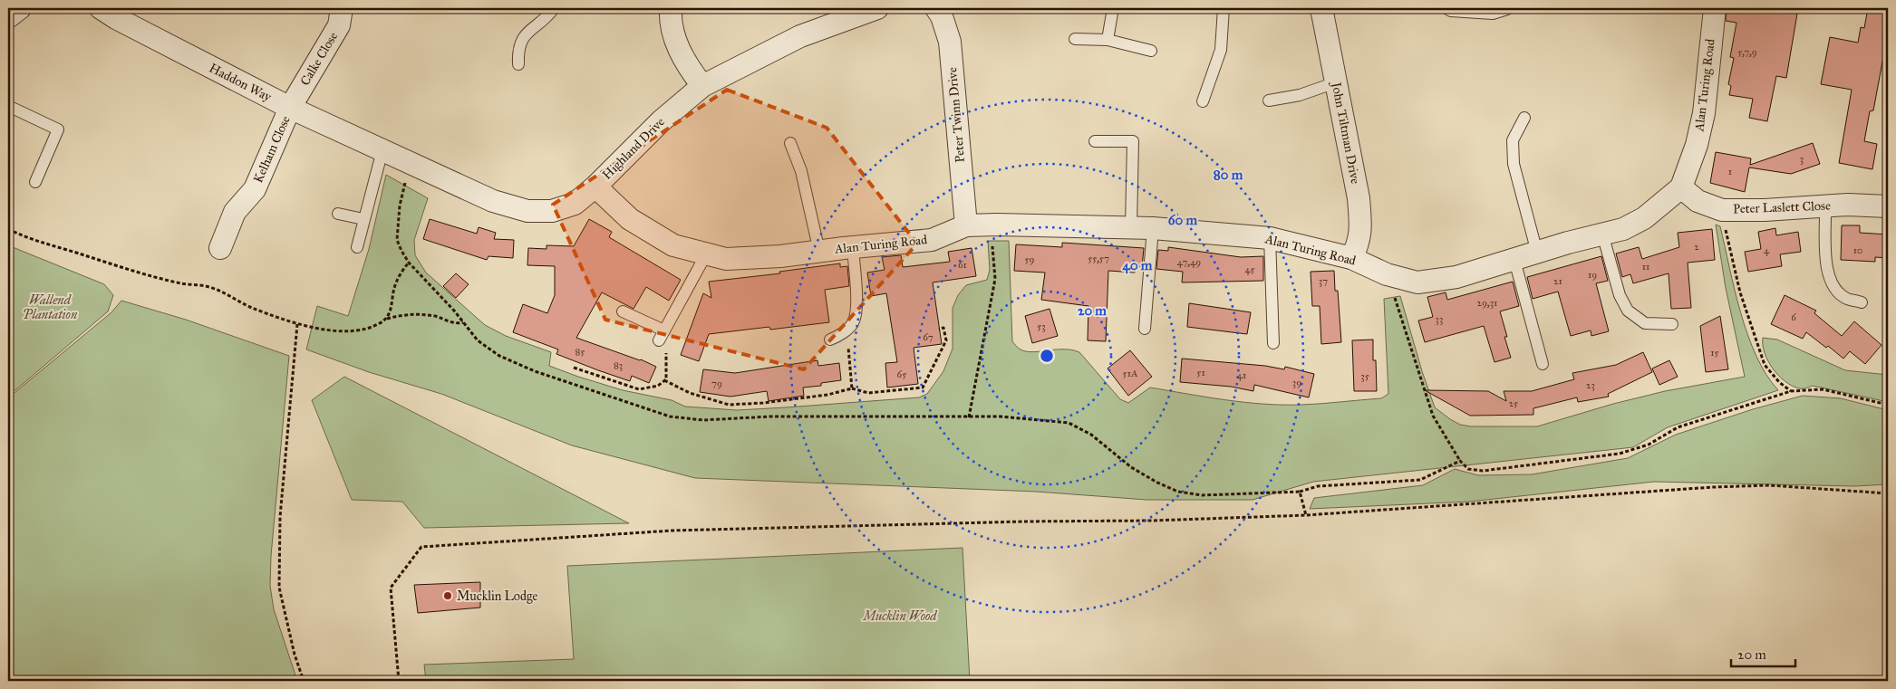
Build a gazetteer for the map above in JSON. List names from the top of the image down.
{
  "streets": {
    "street": [
      "Calke Close",
      "Haddon Way",
      "Alan Turing Road",
      "Peter Twinn Drive",
      "John Tiltman Drive",
      "Highland Drive",
      "Kelham Close",
      "Peter Laslett Close"
    ]
  },
  "crossings": [
    ["Calke Close", "Haddon Way"],
    ["Calke Close", "Kelham Close"],
    ["Haddon Way", "Highland Drive"],
    ["Haddon Way", "Kelham Close"],
    ["Alan Turing Road", "Peter Twinn Drive"],
    ["Alan Turing Road", "John Tiltman Drive"],
    ["Alan Turing Road", "Highland Drive"],
    ["Alan Turing Road", "Peter Laslett Close"]
  ],
  "parks": ["Wallend Plantation", "Mucklin Wood"],
  "places": ["Mucklin Lodge"],
  "house_numbers": [
    "5,7,9",
    "3",
    "1",
    "2",
    "4",
    "10",
    "55,57",
    "59",
    "47,49",
    "61",
    "11",
    "45",
    "19",
    "37",
    "21",
    "29,31",
    "6",
    "33",
    "53",
    "67",
    "85",
    "15",
    "83",
    "51",
    "51A",
    "65",
    "41",
    "35",
    "39",
    "79",
    "23",
    "25"
  ],
  "scale_bar": "20 m",
  "rings": [
    "80 m",
    "60 m",
    "40 m",
    "20 m"
  ]
}
